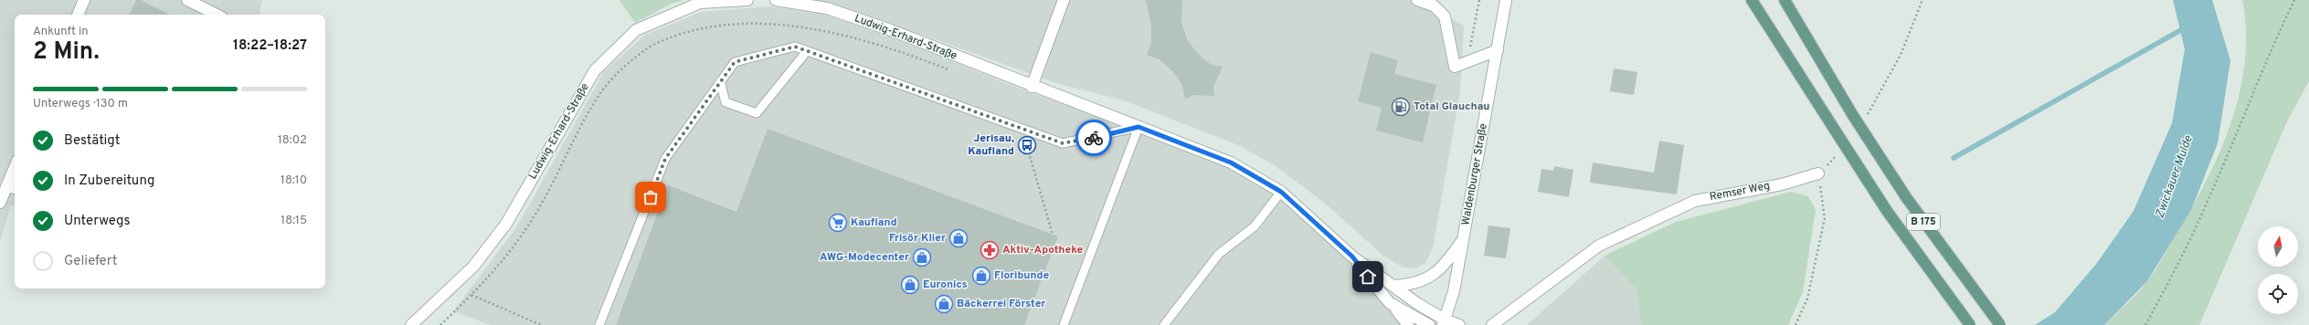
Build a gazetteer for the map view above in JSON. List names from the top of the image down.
{
  "streets": {
    "main road": ["B 175"],
    "street": ["Ludwig-Erhard-Straße", "Waldenburger Straße", "Remser Weg"]
  },
  "crossings": [
    ["Ludwig-Erhard-Straße", "Waldenburger Straße"]
  ],
  "water": ["Zwickauer Mulde"],
  "places": {
    "fuel station": ["Total Glauchau"],
    "bus stop": ["Jerisau, Kaufland"],
    "supermarket": ["Kaufland"],
    "shop": [
      "Frisör Klier",
      "AWG-Modecenter",
      "Floribunde",
      "Euronics",
      "Bäckerrei Förster"
    ],
    "pharmacy": ["Aktiv-Apotheke"]
  },
  "north": "top",
  "page": {
    "heading": ["2 Min.", "Ankunft in", "18:22–18:27"],
    "bar": "Unterwegs · 130 m",
    "list": [
      ["Bestätigt", "18:02"],
      ["In Zubereitung", "18:10"],
      ["Unterwegs", "18:15"],
      "Geliefert"
    ]
  }
}
